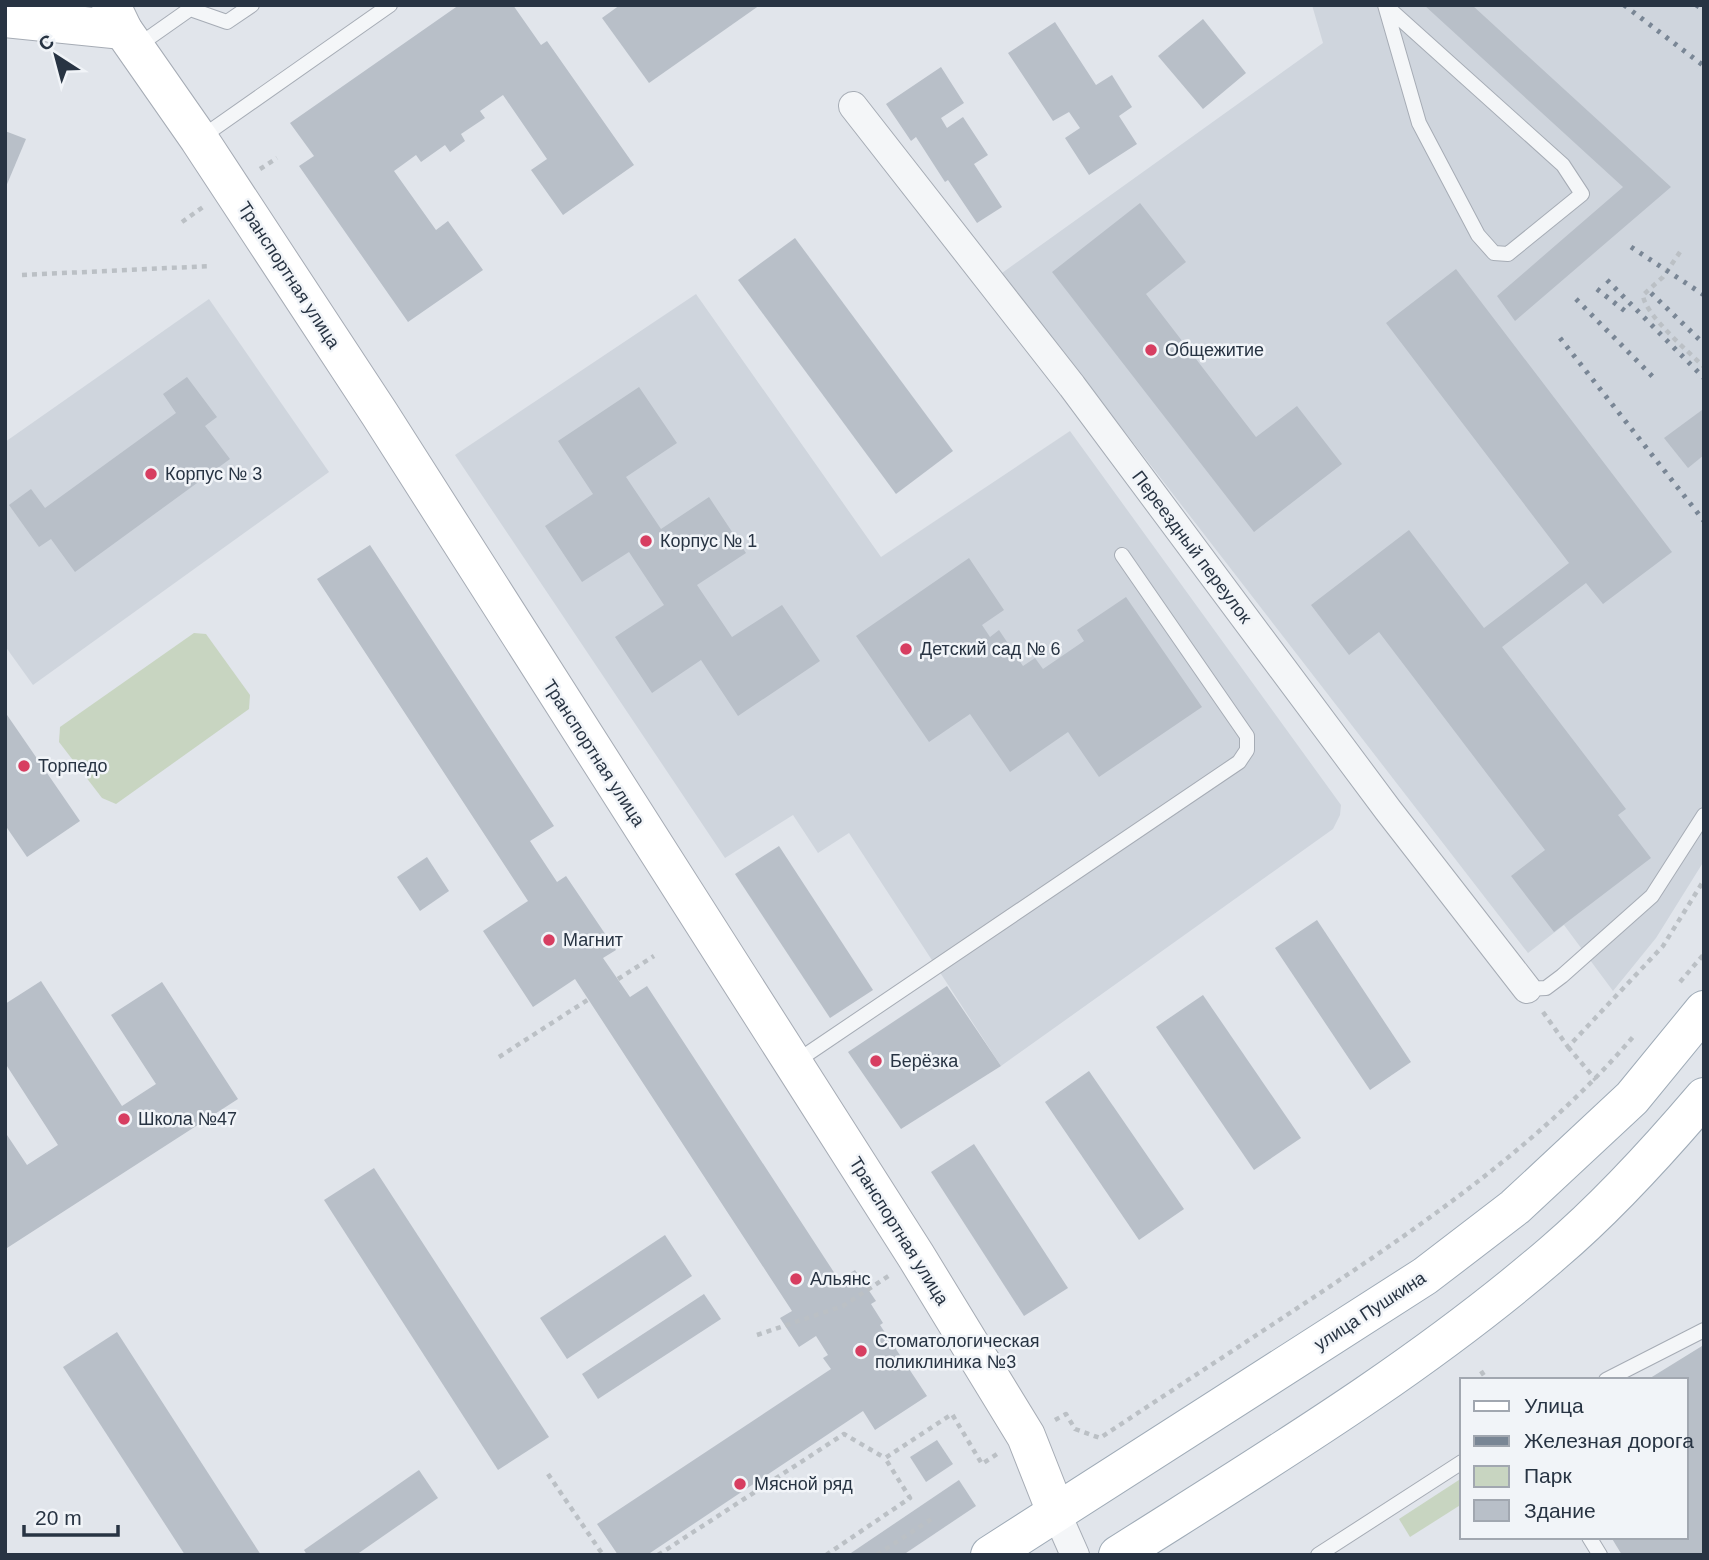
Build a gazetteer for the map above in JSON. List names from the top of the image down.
{
  "streets": {
    "street": ["Транспортная улица", "Переездный переулок", "улица Пушкина"]
  },
  "crossings": [
    ["Транспортная улица", "улица Пушкина"]
  ],
  "places": [
    "Общежитие",
    "Корпус № 3",
    "Корпус № 1",
    "Детский сад № 6",
    "Торпедо",
    "Магнит",
    "Берёзка",
    "Школа №47",
    "Альянс",
    "Стоматологическая поликлиника №3",
    "Мясной ряд"
  ],
  "legend": [
    "Улица",
    "Железная дорога",
    "Парк",
    "Здание"
  ],
  "scale_bar": "20 m",
  "north": "top left"
}
